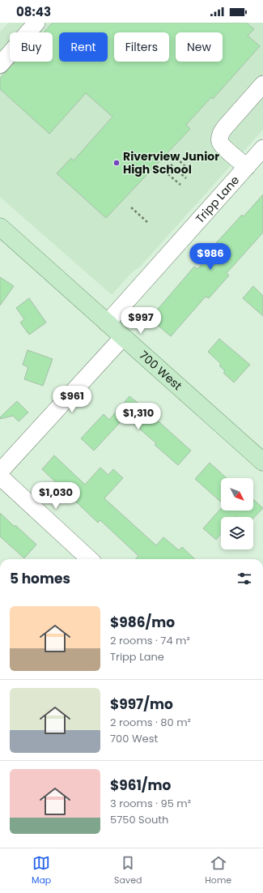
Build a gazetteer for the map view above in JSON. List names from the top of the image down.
{
  "streets": {
    "main road": ["700 West"],
    "street": ["Tripp Lane"]
  },
  "crossings": [
    ["Tripp Lane", "700 West"]
  ],
  "places": ["Riverview Junior High School"],
  "north": "bottom right",
  "page": {
    "status": "08:43",
    "chip": [
      "Buy",
      "Rent",
      "Filters",
      "New"
    ],
    "price": [
      "$986",
      "$997",
      "$961",
      "$1,310",
      "$1,030"
    ],
    "heading": "5 homes",
    "list": [
      {
        "name": "$986/mo",
        "note": "2 rooms · 74 m² · Tripp Lane"
      },
      {
        "name": "$997/mo",
        "note": "2 rooms · 80 m² · 700 West"
      },
      {
        "name": "$961/mo",
        "note": "3 rooms · 95 m² · 5750 South"
      }
    ],
    "tabs": ["Map", "Saved", "Home"]
  }
}
